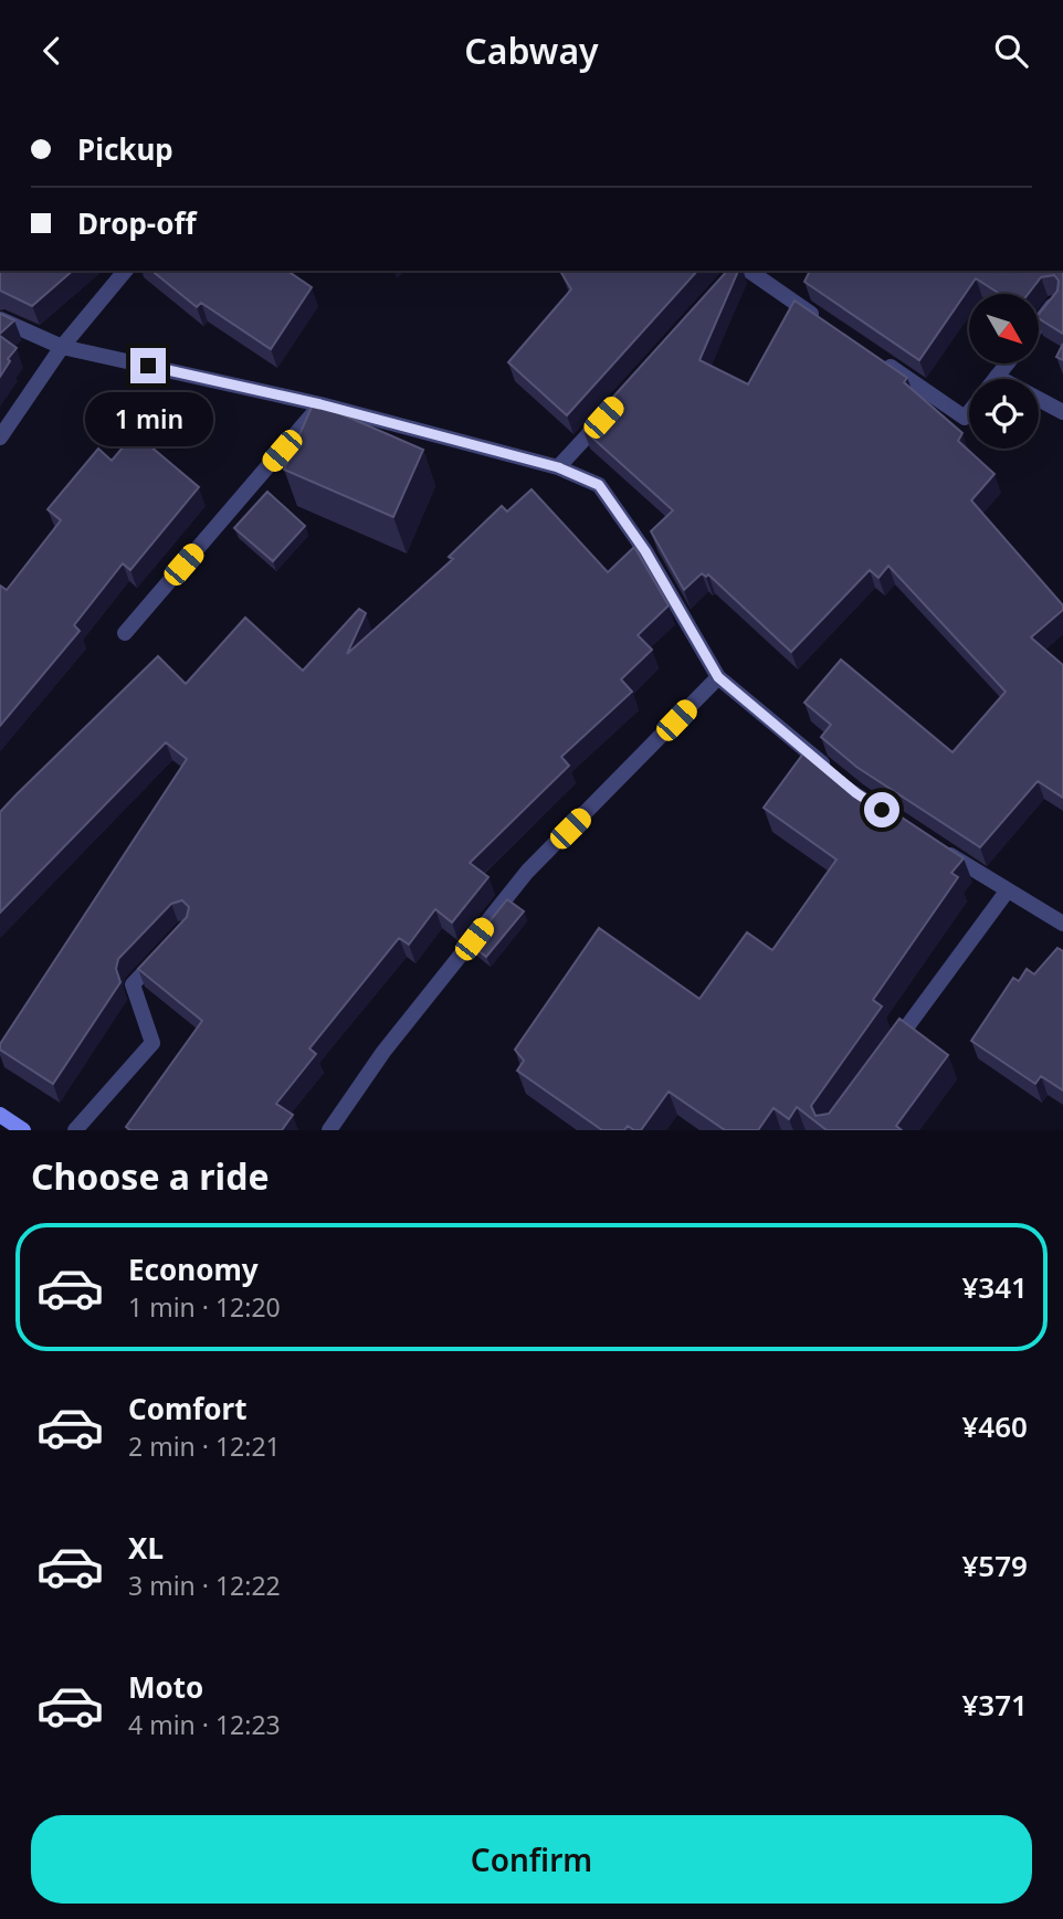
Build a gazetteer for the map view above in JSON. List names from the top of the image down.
{
  "north": "bottom right",
  "page": {
    "header": "Cabway",
    "banner": ["Pickup", "Drop-off"],
    "bubble": "1 min",
    "heading": "Choose a ride",
    "list": [
      {
        "name": "Economy",
        "note": "1 min · 12:20",
        "value": "¥341"
      },
      {
        "name": "Comfort",
        "note": "2 min · 12:21",
        "value": "¥460"
      },
      {
        "name": "XL",
        "note": "3 min · 12:22",
        "value": "¥579"
      },
      {
        "name": "Moto",
        "note": "4 min · 12:23",
        "value": "¥371"
      }
    ],
    "buttons": "Confirm"
  }
}
